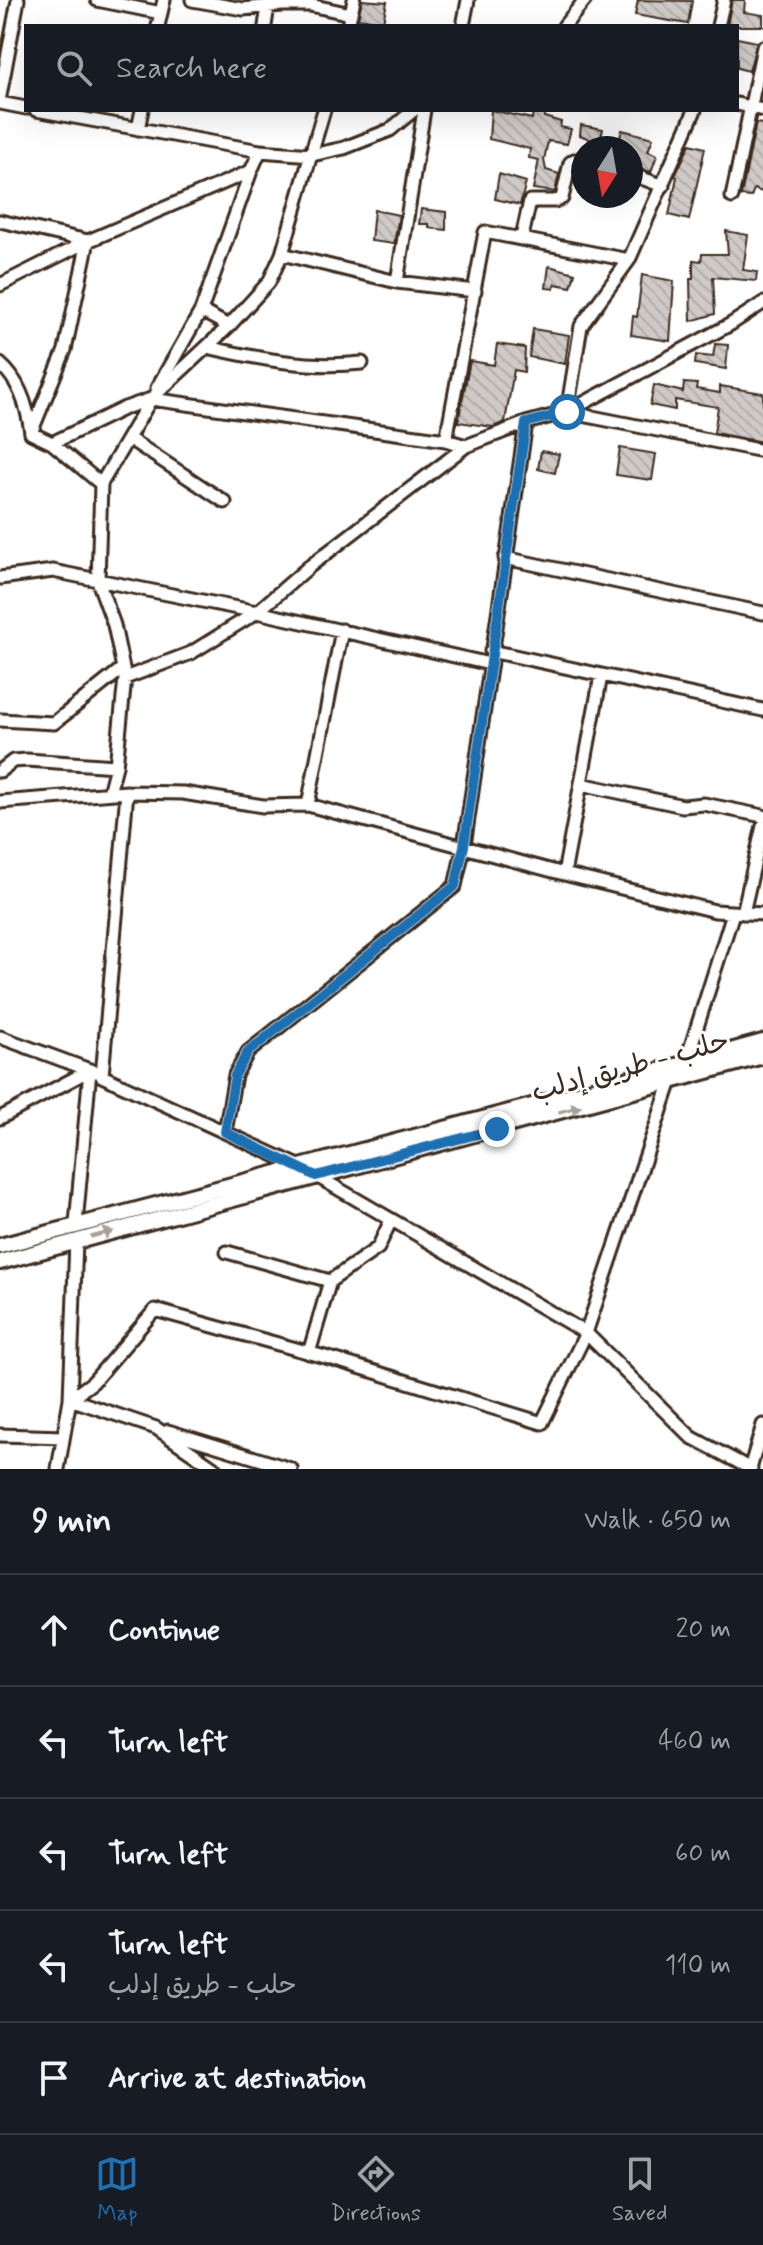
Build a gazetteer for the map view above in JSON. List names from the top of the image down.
{
  "streets": {
    "main road": ["حلب - طريق إدلب"]
  },
  "north": "bottom",
  "page": {
    "search": "Search here",
    "heading": ["9 min", "Walk · 650 m"],
    "list": [
      ["Continue", "20 m"],
      ["Turn left", "460 m"],
      ["Turn left", "60 m"],
      ["Turn left", "حلب - طريق إدلب", "110 m"],
      "Arrive at destination"
    ],
    "nav": ["Map", "Directions", "Saved"]
  }
}
